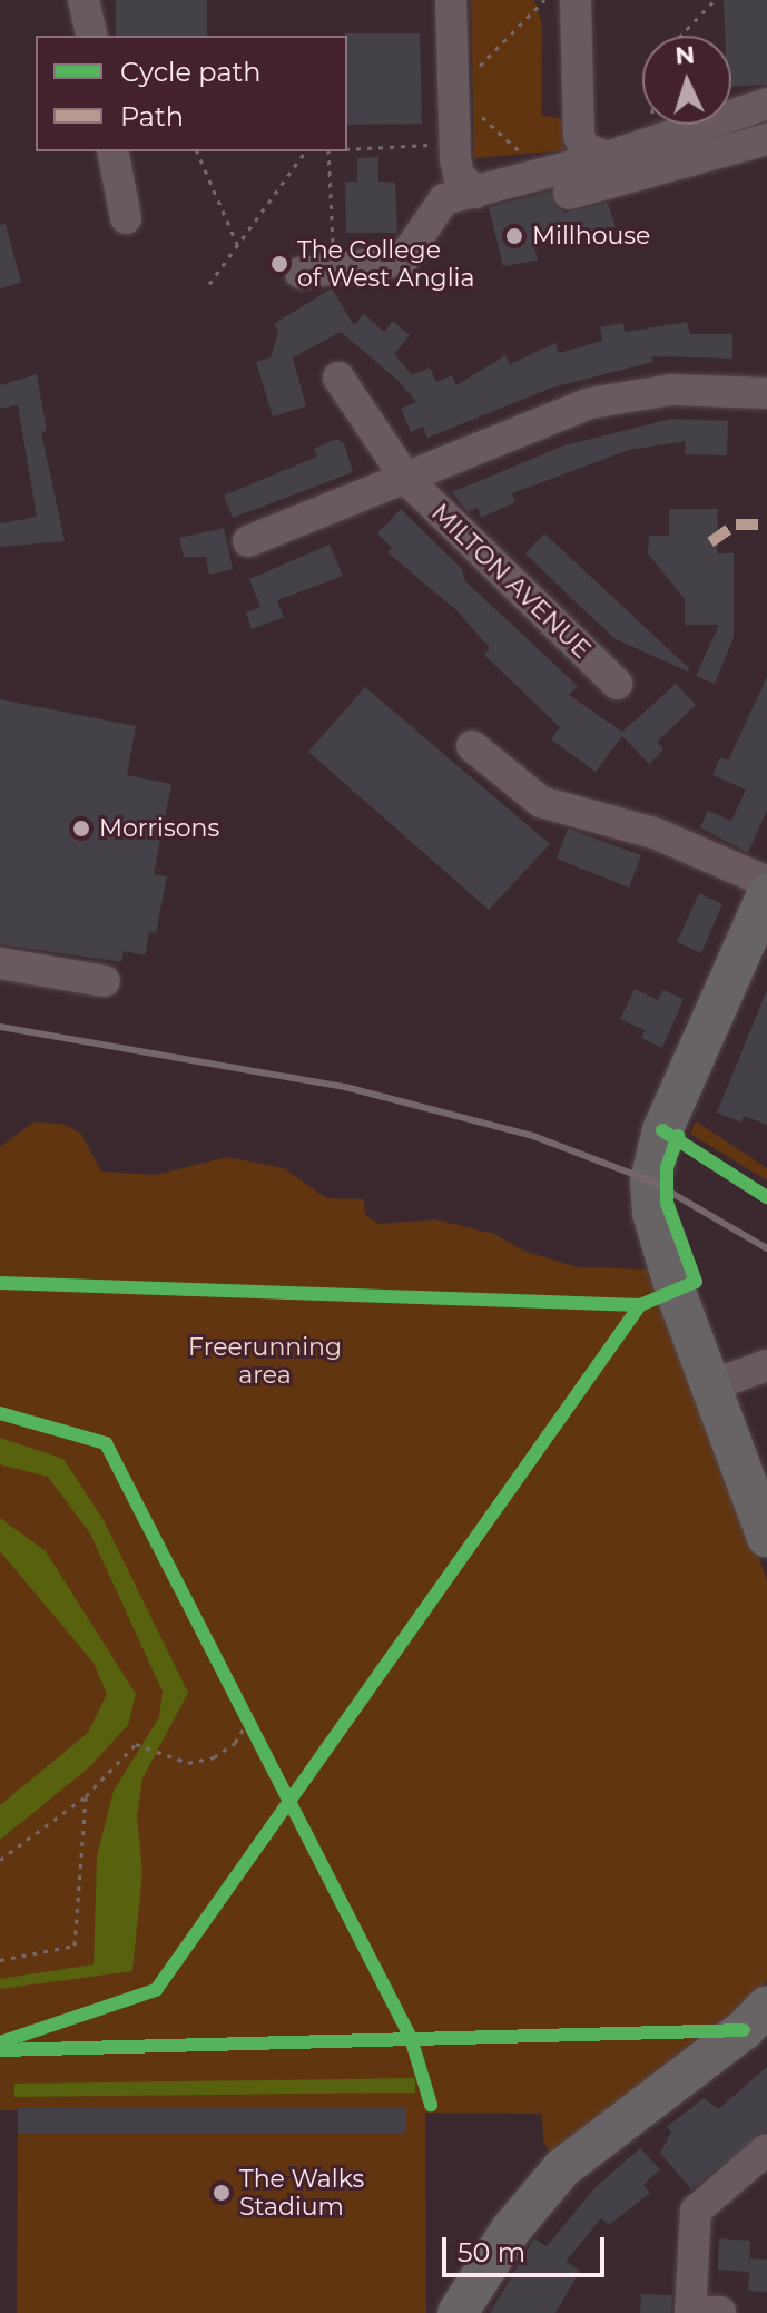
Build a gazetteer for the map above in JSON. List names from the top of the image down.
{
  "streets": {
    "street": ["MILTON AVENUE"]
  },
  "parks": ["Freerunning area"],
  "places": [
    "Millhouse",
    "The College of West Anglia",
    "Morrisons",
    "The Walks Stadium"
  ],
  "legend": ["Cycle path", "Path"],
  "scale_bar": "50 m",
  "north": "top"
}
